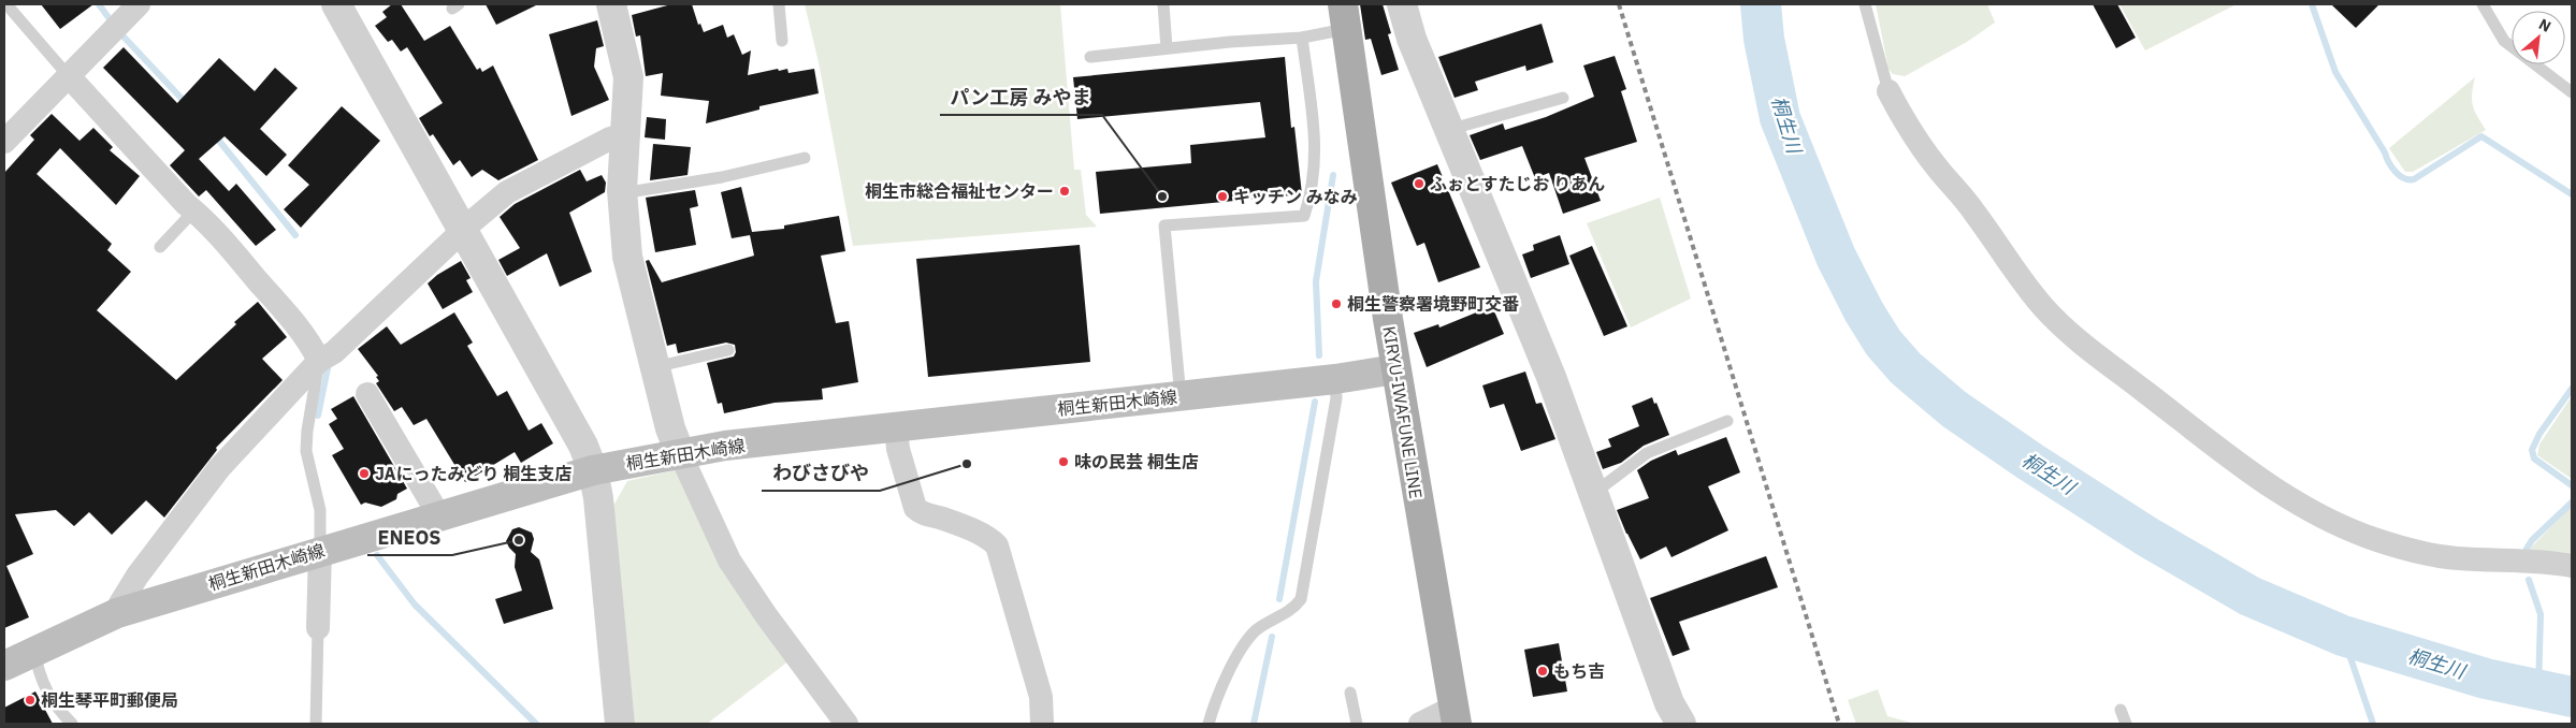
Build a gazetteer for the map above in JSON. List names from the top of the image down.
{
  "streets": {
    "main road": ["桐生新田木崎線", "KIRYU-IWAFUNE LINE"]
  },
  "crossings": [
    ["桐生新田木崎線", "KIRYU-IWAFUNE LINE"]
  ],
  "water": ["桐生川"],
  "places": [
    "ふぉとすたじお りあん",
    "桐生市総合福祉センター",
    "パン工房 みやま",
    "キッチン みなみ",
    "桐生警察署境野町交番",
    "味の民芸 桐生店",
    "わびさびや",
    "JAにったみどり 桐生支店",
    "ENEOS",
    "もち吉",
    "桐生琴平町郵便局"
  ],
  "north": "top right"
}
